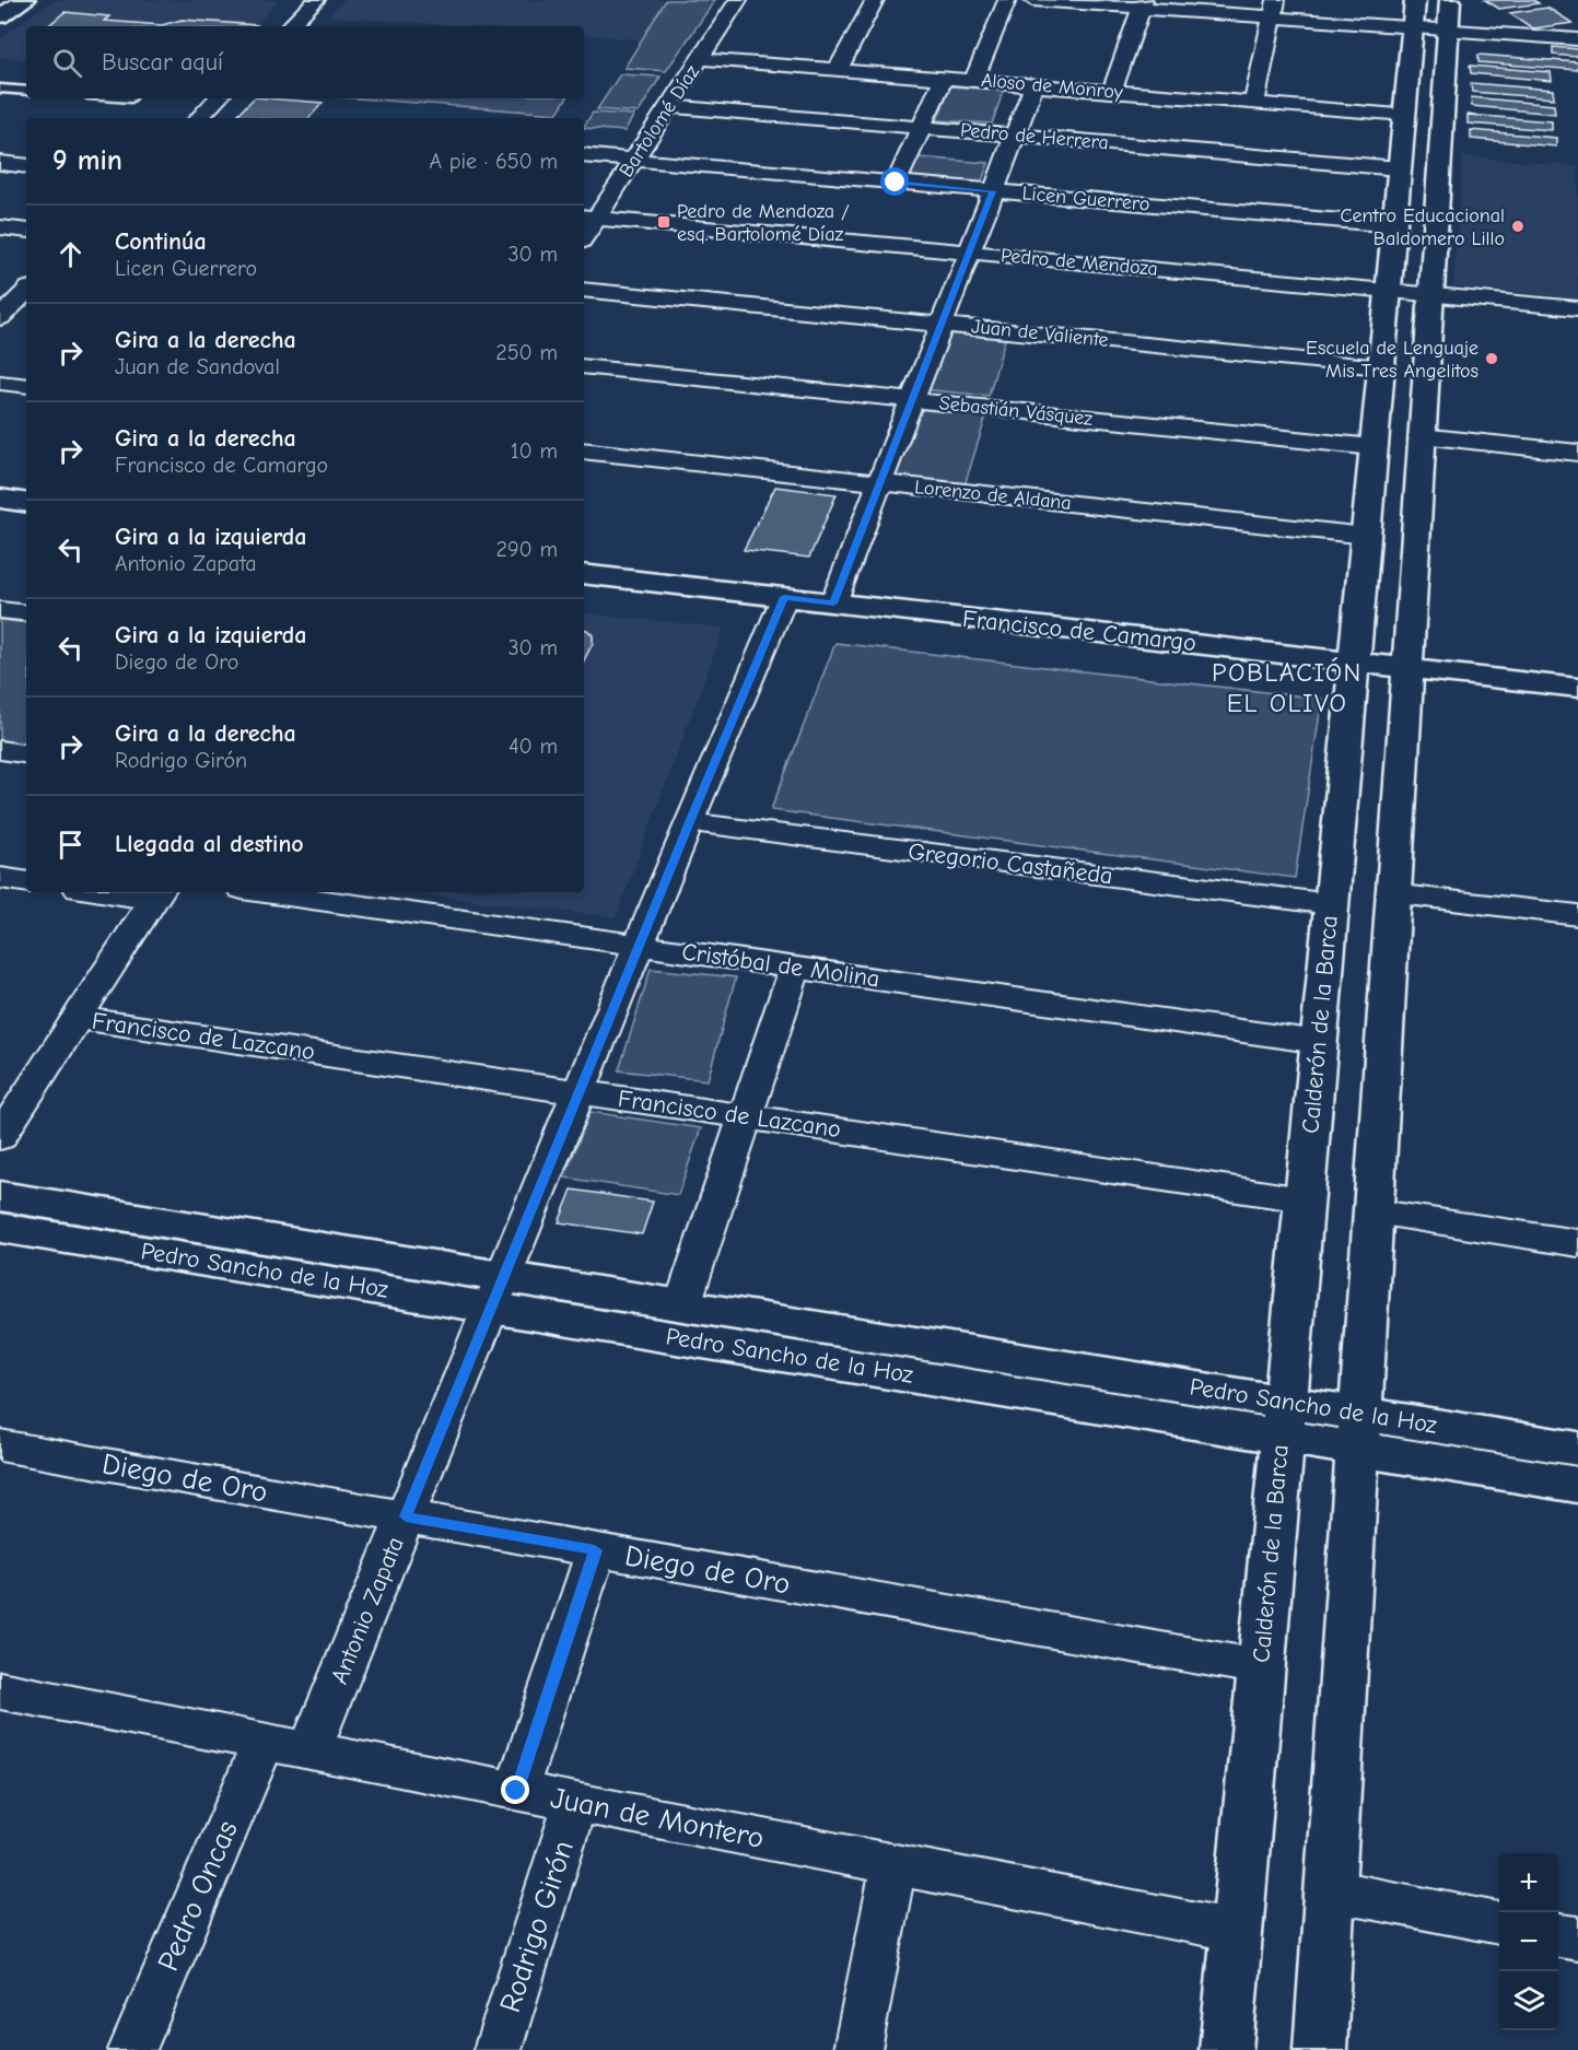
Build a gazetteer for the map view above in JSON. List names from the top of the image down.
{
  "streets": {
    "street": [
      "Aloso de Monroy",
      "Bartolomé Díaz",
      "Pedro de Herrera",
      "Licen Guerrero",
      "Pedro de Mendoza",
      "Juan de Valiente",
      "Sebastián Vásquez",
      "Lorenzo de Aldana",
      "Francisco de Camargo",
      "Gregorio Castañeda",
      "Cristóbal de Molina",
      "Calderón de la Barca",
      "Francisco de Lazcano",
      "Pedro Sancho de la Hoz",
      "Diego de Oro",
      "Antonio Zapata",
      "Juan de Montero",
      "Pedro Oncas",
      "Rodrigo Girón"
    ]
  },
  "crossings": [
    ["Aloso de Monroy", "Bartolomé Díaz"],
    ["Aloso de Monroy", "Calderón de la Barca"],
    ["Bartolomé Díaz", "Pedro de Herrera"],
    ["Bartolomé Díaz", "Licen Guerrero"],
    ["Bartolomé Díaz", "Pedro de Mendoza"],
    ["Pedro de Herrera", "Calderón de la Barca"],
    ["Licen Guerrero", "Calderón de la Barca"],
    ["Pedro de Mendoza", "Calderón de la Barca"],
    ["Juan de Valiente", "Calderón de la Barca"],
    ["Sebastián Vásquez", "Calderón de la Barca"],
    ["Lorenzo de Aldana", "Calderón de la Barca"],
    ["Francisco de Camargo", "Calderón de la Barca"],
    ["Francisco de Camargo", "Antonio Zapata"],
    ["Gregorio Castañeda", "Calderón de la Barca"],
    ["Gregorio Castañeda", "Antonio Zapata"],
    ["Cristóbal de Molina", "Calderón de la Barca"],
    ["Cristóbal de Molina", "Antonio Zapata"],
    ["Calderón de la Barca", "Francisco de Lazcano"],
    ["Calderón de la Barca", "Pedro Sancho de la Hoz"],
    ["Calderón de la Barca", "Diego de Oro"],
    ["Calderón de la Barca", "Juan de Montero"],
    ["Francisco de Lazcano", "Antonio Zapata"],
    ["Pedro Sancho de la Hoz", "Antonio Zapata"],
    ["Diego de Oro", "Antonio Zapata"],
    ["Antonio Zapata", "Juan de Montero"],
    ["Juan de Montero", "Pedro Oncas"],
    ["Juan de Montero", "Rodrigo Girón"]
  ],
  "districts": ["POBLACIÓN EL OLIVO"],
  "places": {
    "transit": ["Pedro de Mendoza / esq. Bartolomé Díaz"],
    "other": ["Centro Educacional Baldomero Lillo", "Escuela de Lenguaje Mis Tres Angelitos"]
  },
  "page": {
    "search": "Buscar aquí",
    "heading": ["9 min", "A pie · 650 m"],
    "list": [
      ["Continúa", "Licen Guerrero", "30 m"],
      ["Gira a la derecha", "Juan de Sandoval", "250 m"],
      ["Gira a la derecha", "Francisco de Camargo", "10 m"],
      ["Gira a la izquierda", "Antonio Zapata", "290 m"],
      ["Gira a la izquierda", "Diego de Oro", "30 m"],
      ["Gira a la derecha", "Rodrigo Girón", "40 m"],
      "Llegada al destino"
    ],
    "map_buttons": ["+", "−"]
  }
}
